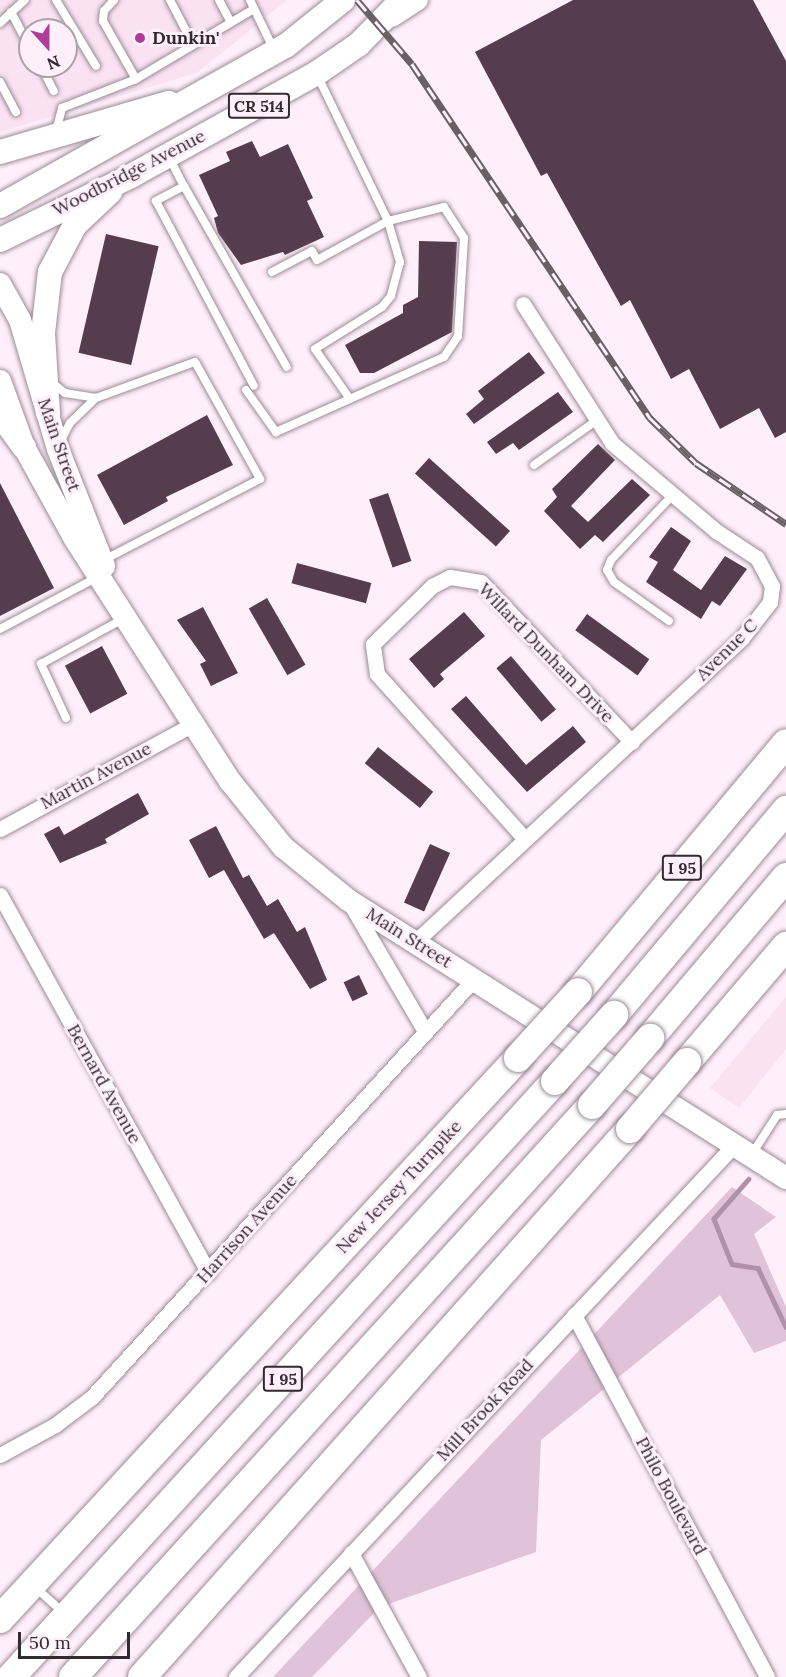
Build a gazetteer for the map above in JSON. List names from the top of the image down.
{
  "streets": {
    "highway": ["I 95", "New Jersey Turnpike"],
    "main road": ["CR 514", "Woodbridge Avenue", "Main Street"],
    "street": [
      "Avenue C",
      "Willard Dunham Drive",
      "Martin Avenue",
      "Bernard Avenue",
      "Harrison Avenue",
      "Mill Brook Road",
      "Philo Boulevard"
    ]
  },
  "crossings": [
    ["Main Street", "Avenue C"],
    ["Main Street", "Martin Avenue"],
    ["Main Street", "Harrison Avenue"],
    ["Main Street", "Mill Brook Road"],
    ["Avenue C", "Willard Dunham Drive"],
    ["Bernard Avenue", "Harrison Avenue"],
    ["Mill Brook Road", "Philo Boulevard"]
  ],
  "places": ["Dunkin'"],
  "scale_bar": "50 m",
  "north": "bottom"
}
